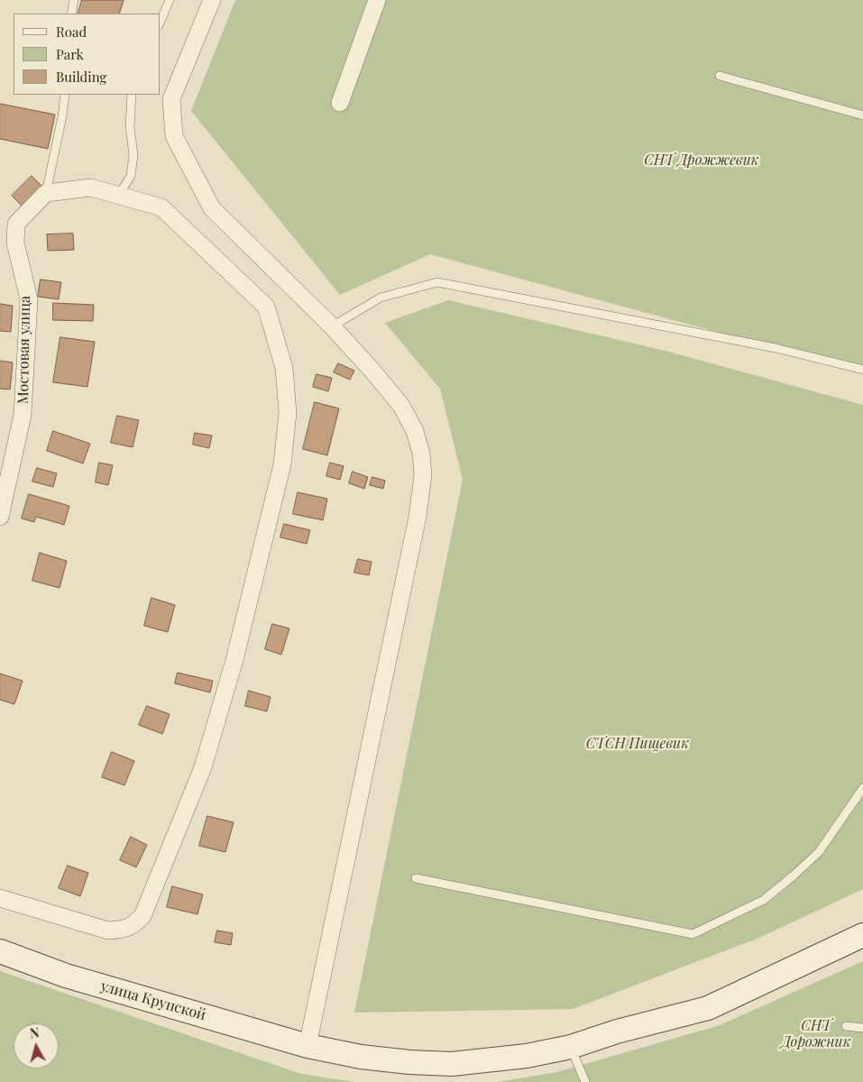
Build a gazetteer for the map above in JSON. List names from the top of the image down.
{
  "streets": {
    "street": ["Мостовая улица", "улица Крупской"]
  },
  "parks": ["СНТ Дрожжевик", "СТСН Пищевик", "СНТ Дорожник"],
  "legend": ["Road", "Park", "Building"],
  "north": "top"
}
